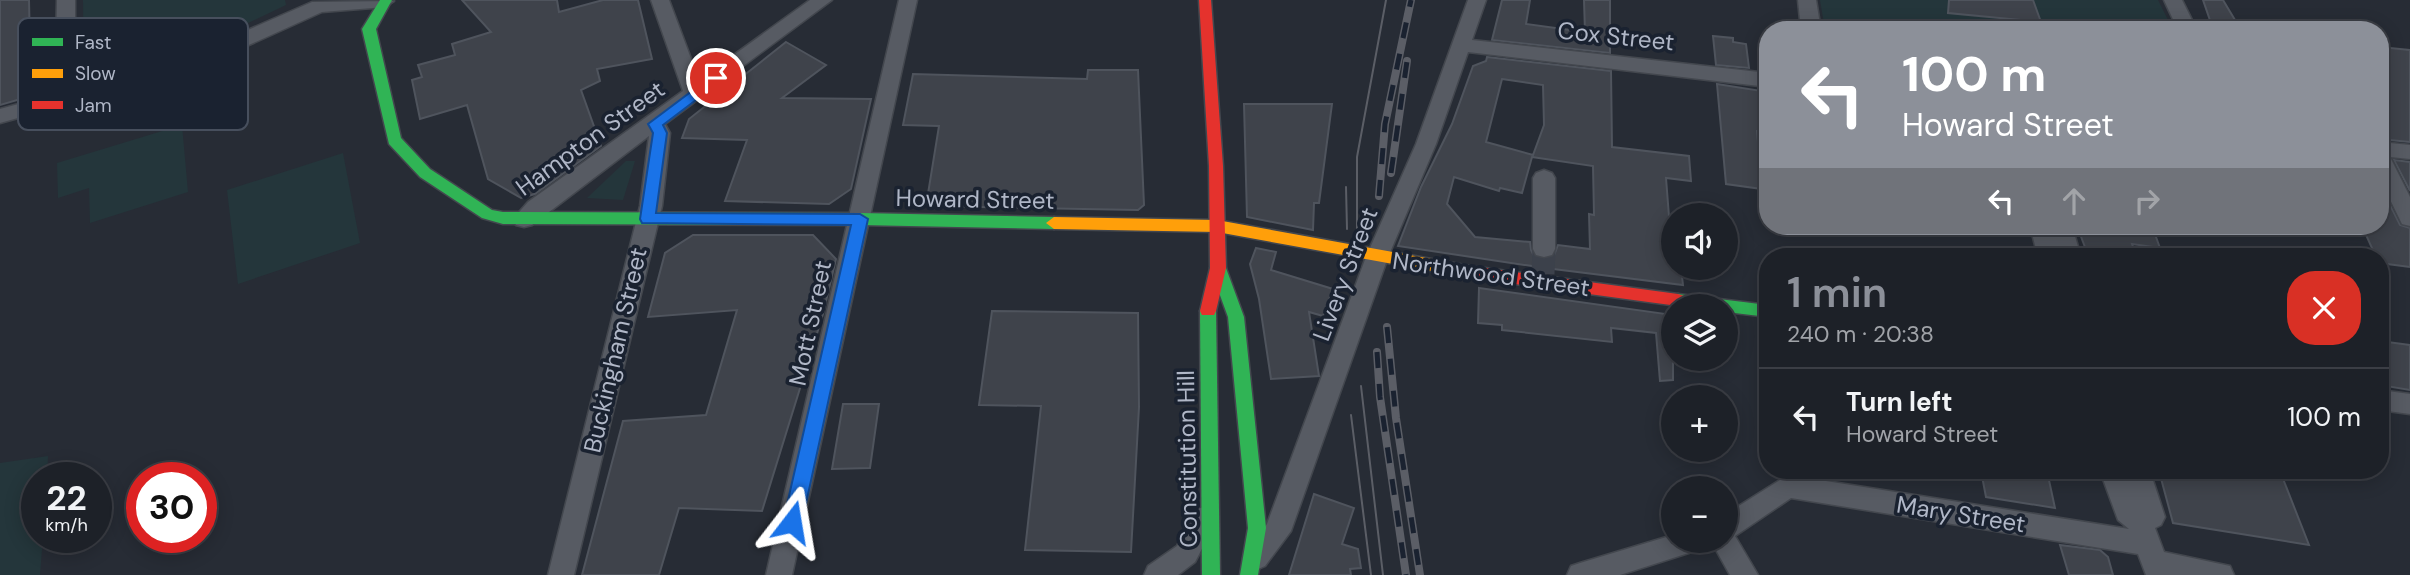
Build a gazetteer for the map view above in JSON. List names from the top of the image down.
{
  "streets": {
    "street": [
      "Cox Street",
      "Hampton Street",
      "Howard Street",
      "Livery Street",
      "Northwood Street",
      "Mott Street",
      "Buckingham Street",
      "Constitution Hill",
      "Mary Street"
    ]
  },
  "crossings": [
    ["Cox Street", "Livery Street"],
    ["Hampton Street", "Howard Street"],
    ["Hampton Street", "Buckingham Street"],
    ["Howard Street", "Northwood Street"],
    ["Howard Street", "Mott Street"],
    ["Howard Street", "Buckingham Street"],
    ["Howard Street", "Constitution Hill"],
    ["Livery Street", "Northwood Street"],
    ["Livery Street", "Constitution Hill"],
    ["Northwood Street", "Constitution Hill"]
  ],
  "legend": ["Fast", "Slow", "Jam"],
  "page": {
    "turn": ["100 m", "Howard Street"],
    "map_buttons": ["+", "−"],
    "heading": ["1 min", "240 m · 20:38"],
    "list": [
      {
        "name": "Turn left",
        "note": "Howard Street",
        "value": "100 m"
      }
    ],
    "speed": "22 km/h",
    "limit": "30"
  }
}
